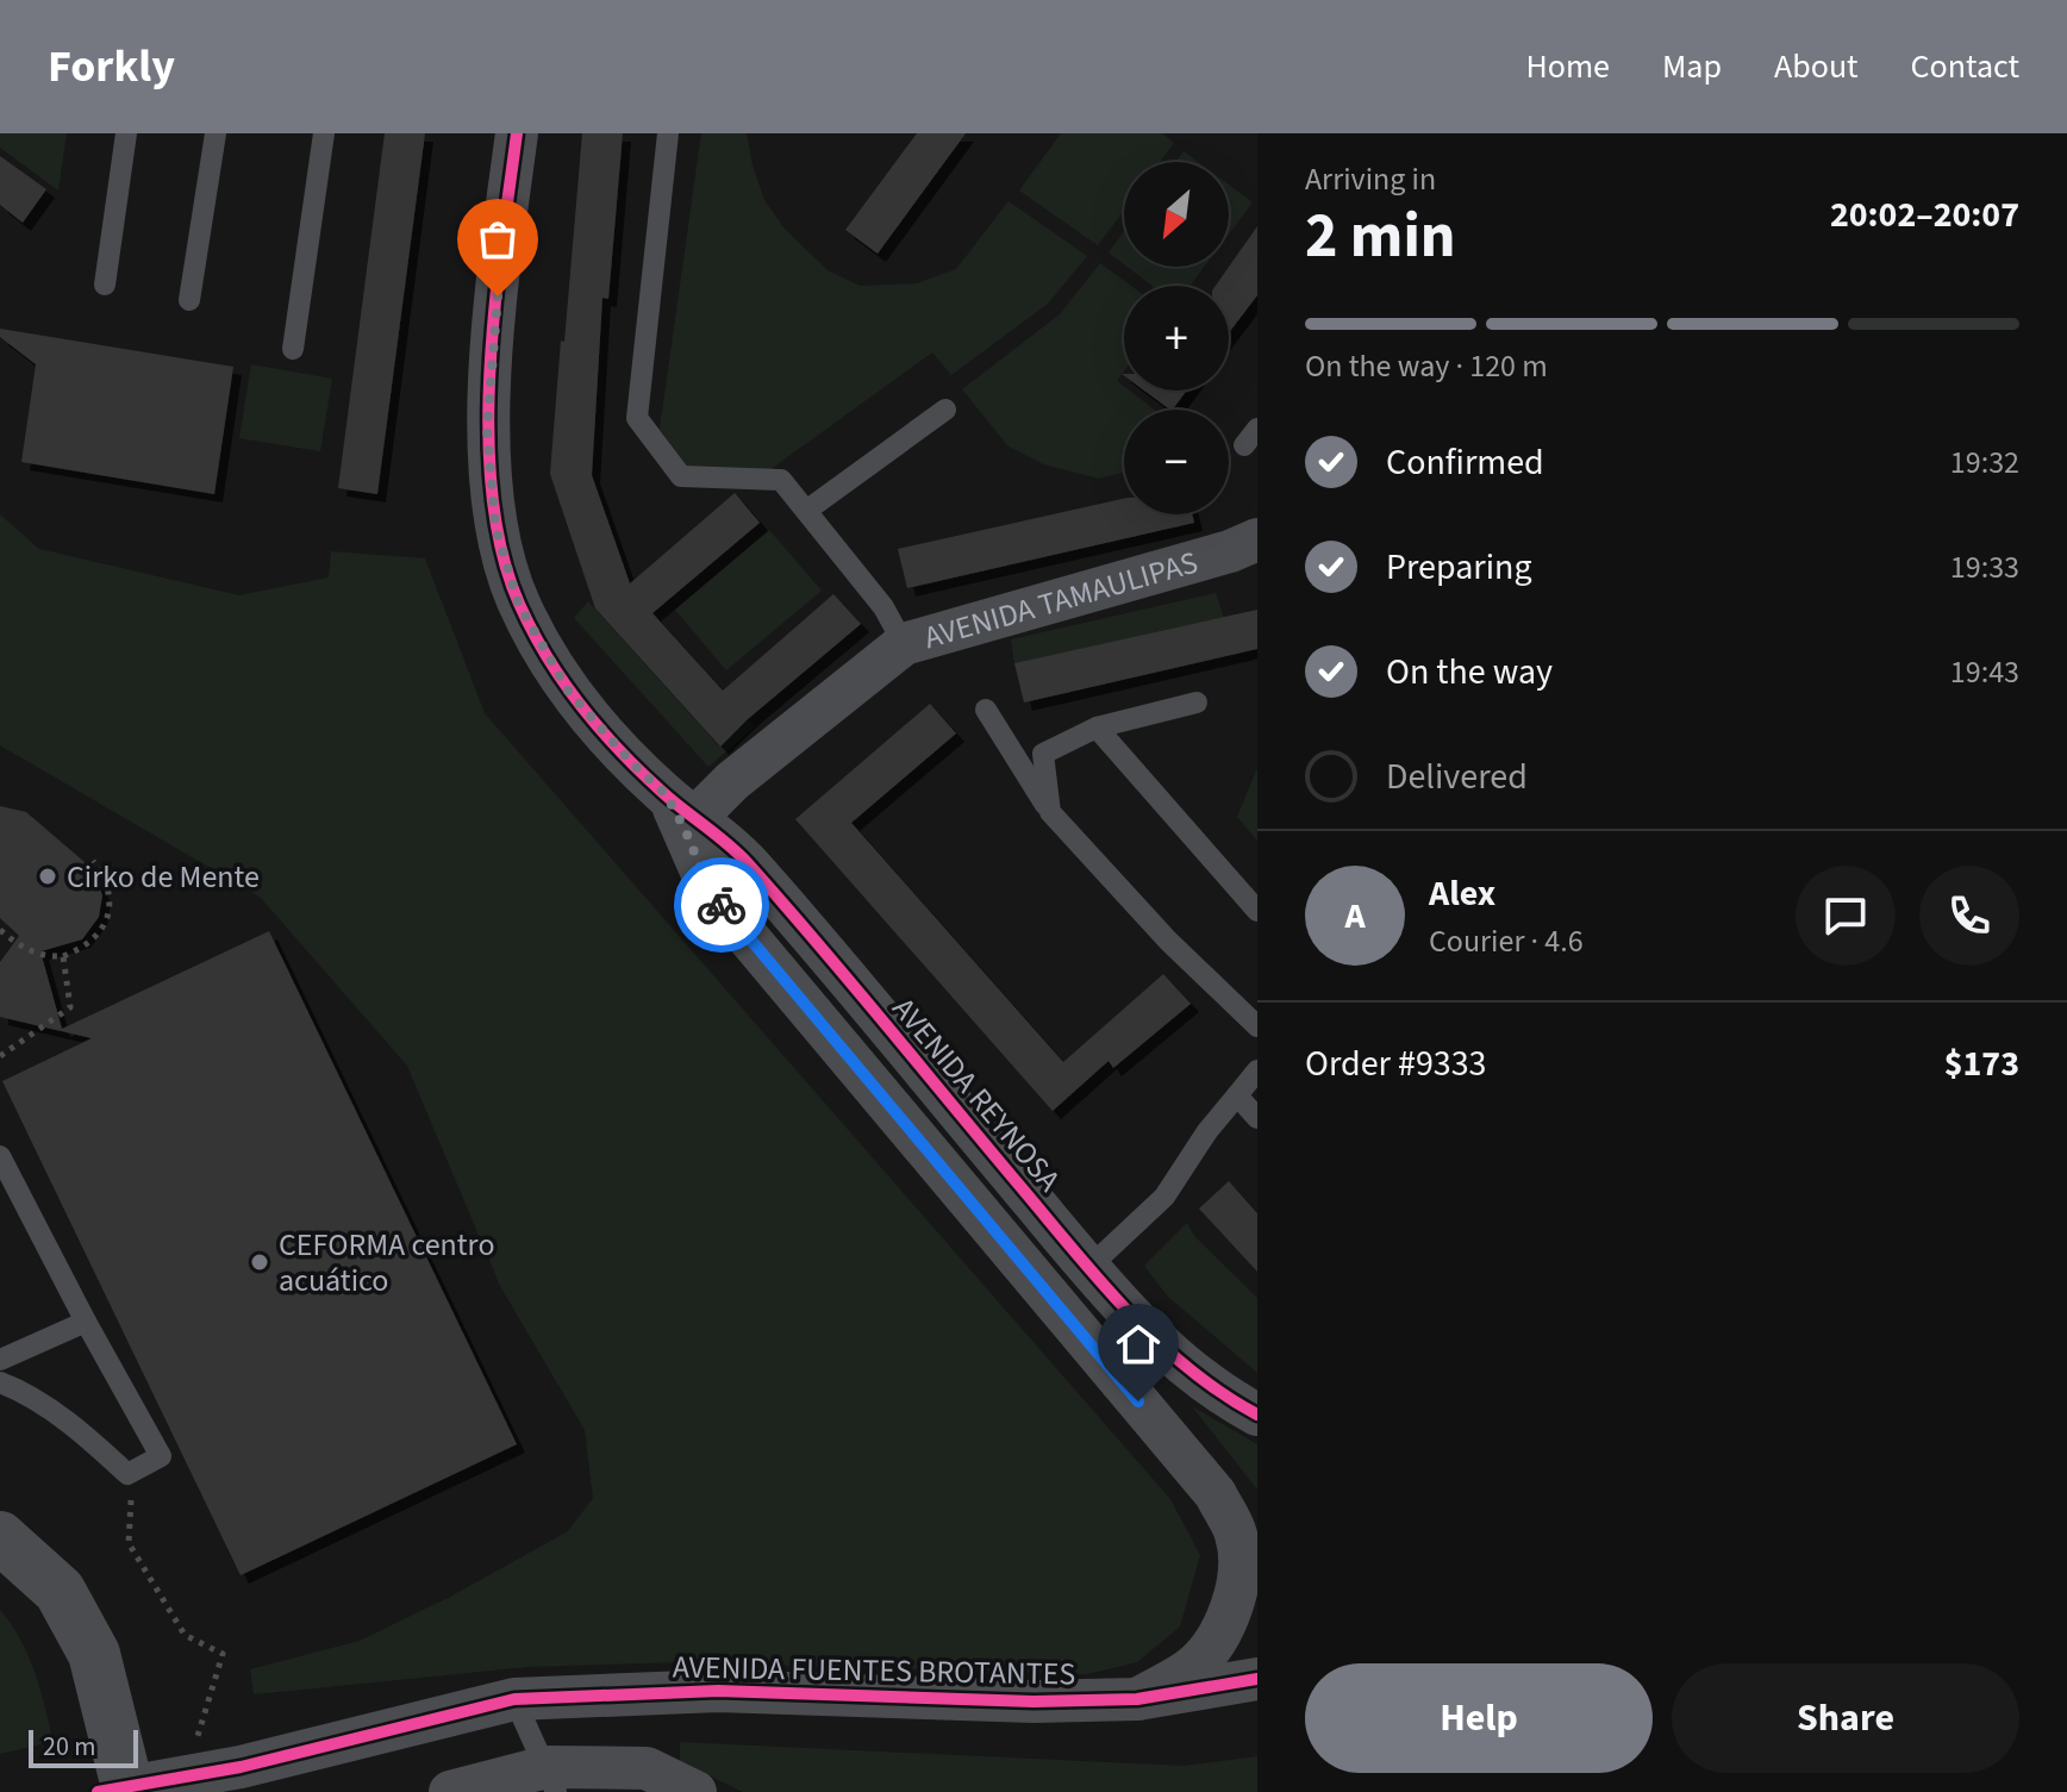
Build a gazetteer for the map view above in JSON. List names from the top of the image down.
{
  "streets": {
    "street": ["AVENIDA TAMAULIPAS", "AVENIDA REYNOSA", "AVENIDA FUENTES BROTANTES"]
  },
  "crossings": [
    ["AVENIDA TAMAULIPAS", "AVENIDA REYNOSA"],
    ["AVENIDA REYNOSA", "AVENIDA FUENTES BROTANTES"]
  ],
  "places": ["Cirko de Mente", "CEFORMA centro acuático"],
  "scale_bar": "20 m",
  "north": "bottom left",
  "page": {
    "header": "Forkly",
    "nav": [
      "Home",
      "Map",
      "About",
      "Contact"
    ],
    "heading": ["2 min", "Arriving in", "20:02–20:07"],
    "panel": [
      "Alex",
      "Courier · 4.6",
      "Order #9333",
      "$173"
    ],
    "map_buttons": ["+", "−"],
    "bar": "On the way · 120 m",
    "list": [
      ["Confirmed", "19:32"],
      ["Preparing", "19:33"],
      ["On the way", "19:43"],
      "Delivered"
    ],
    "round": "A",
    "buttons": ["Help", "Share"],
    "scale": "20 m"
  }
}
